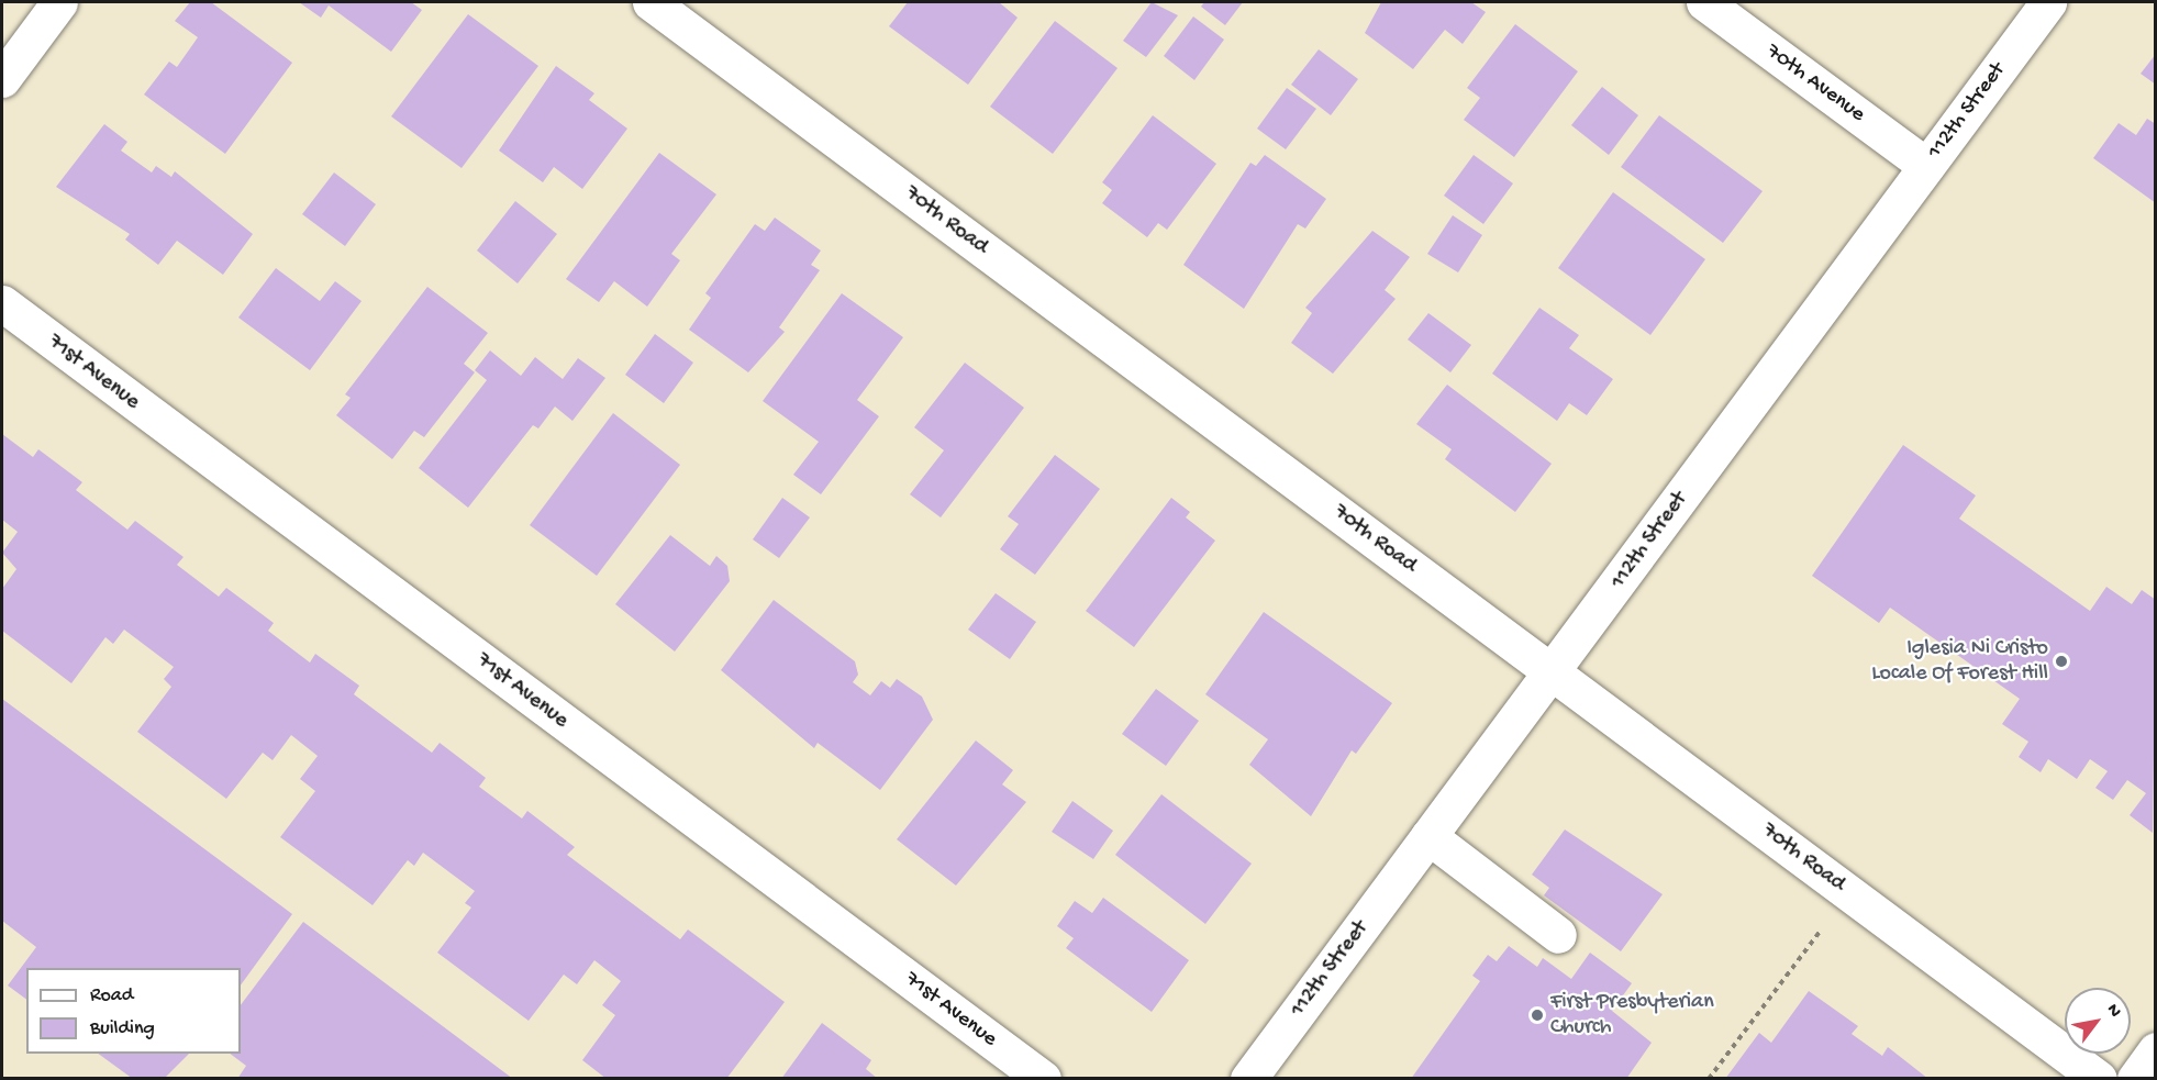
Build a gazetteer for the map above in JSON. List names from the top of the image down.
{
  "streets": {
    "street": [
      "70th Avenue",
      "112th Street",
      "70th Road",
      "71st Avenue"
    ]
  },
  "crossings": [
    ["70th Avenue", "112th Street"],
    ["112th Street", "70th Road"]
  ],
  "places": ["Iglesia Ni Cristo Locale Of Forest Hill", "First Presbyterian Church"],
  "legend": ["Road", "Building"],
  "north": "top right"
}
